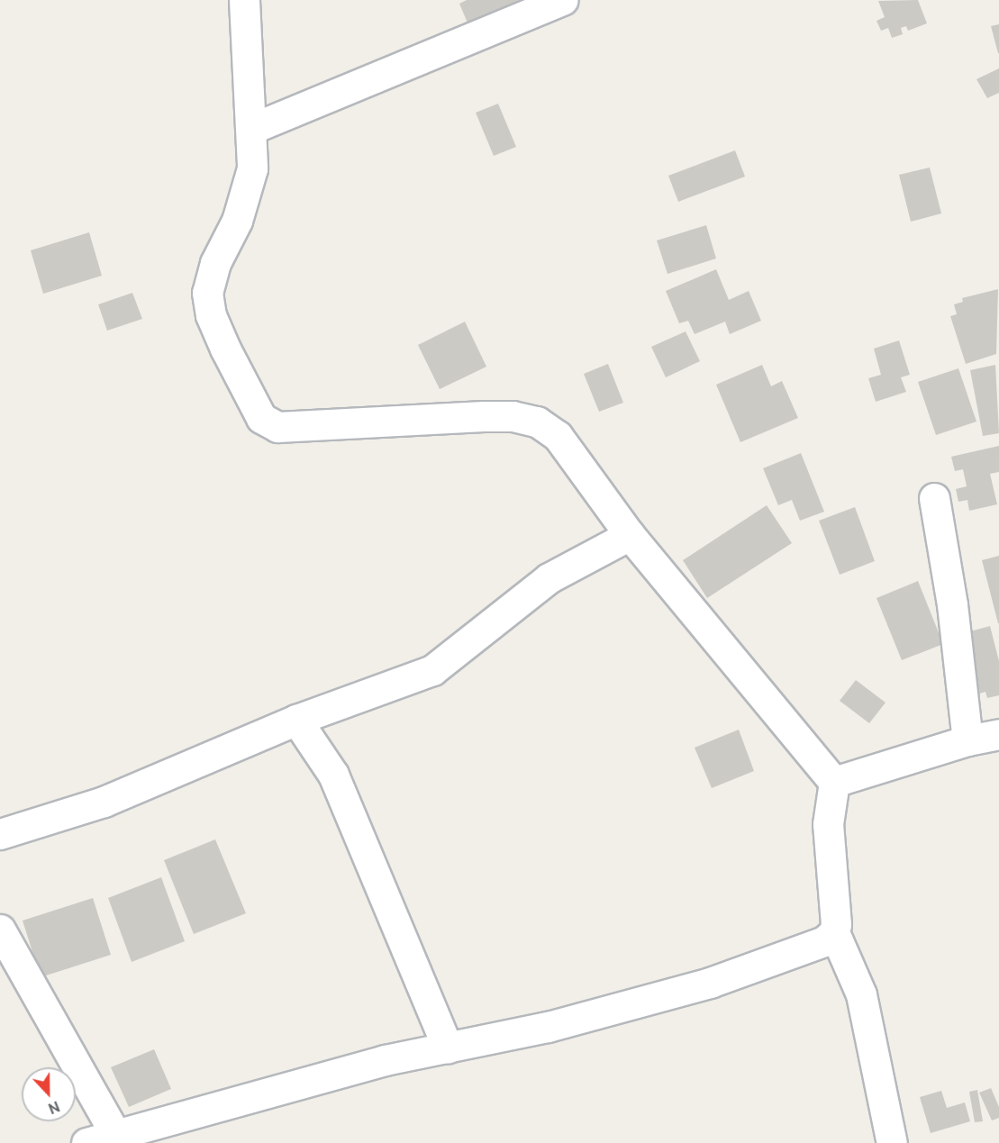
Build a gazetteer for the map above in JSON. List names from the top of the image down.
{
  "north": "bottom"
}
